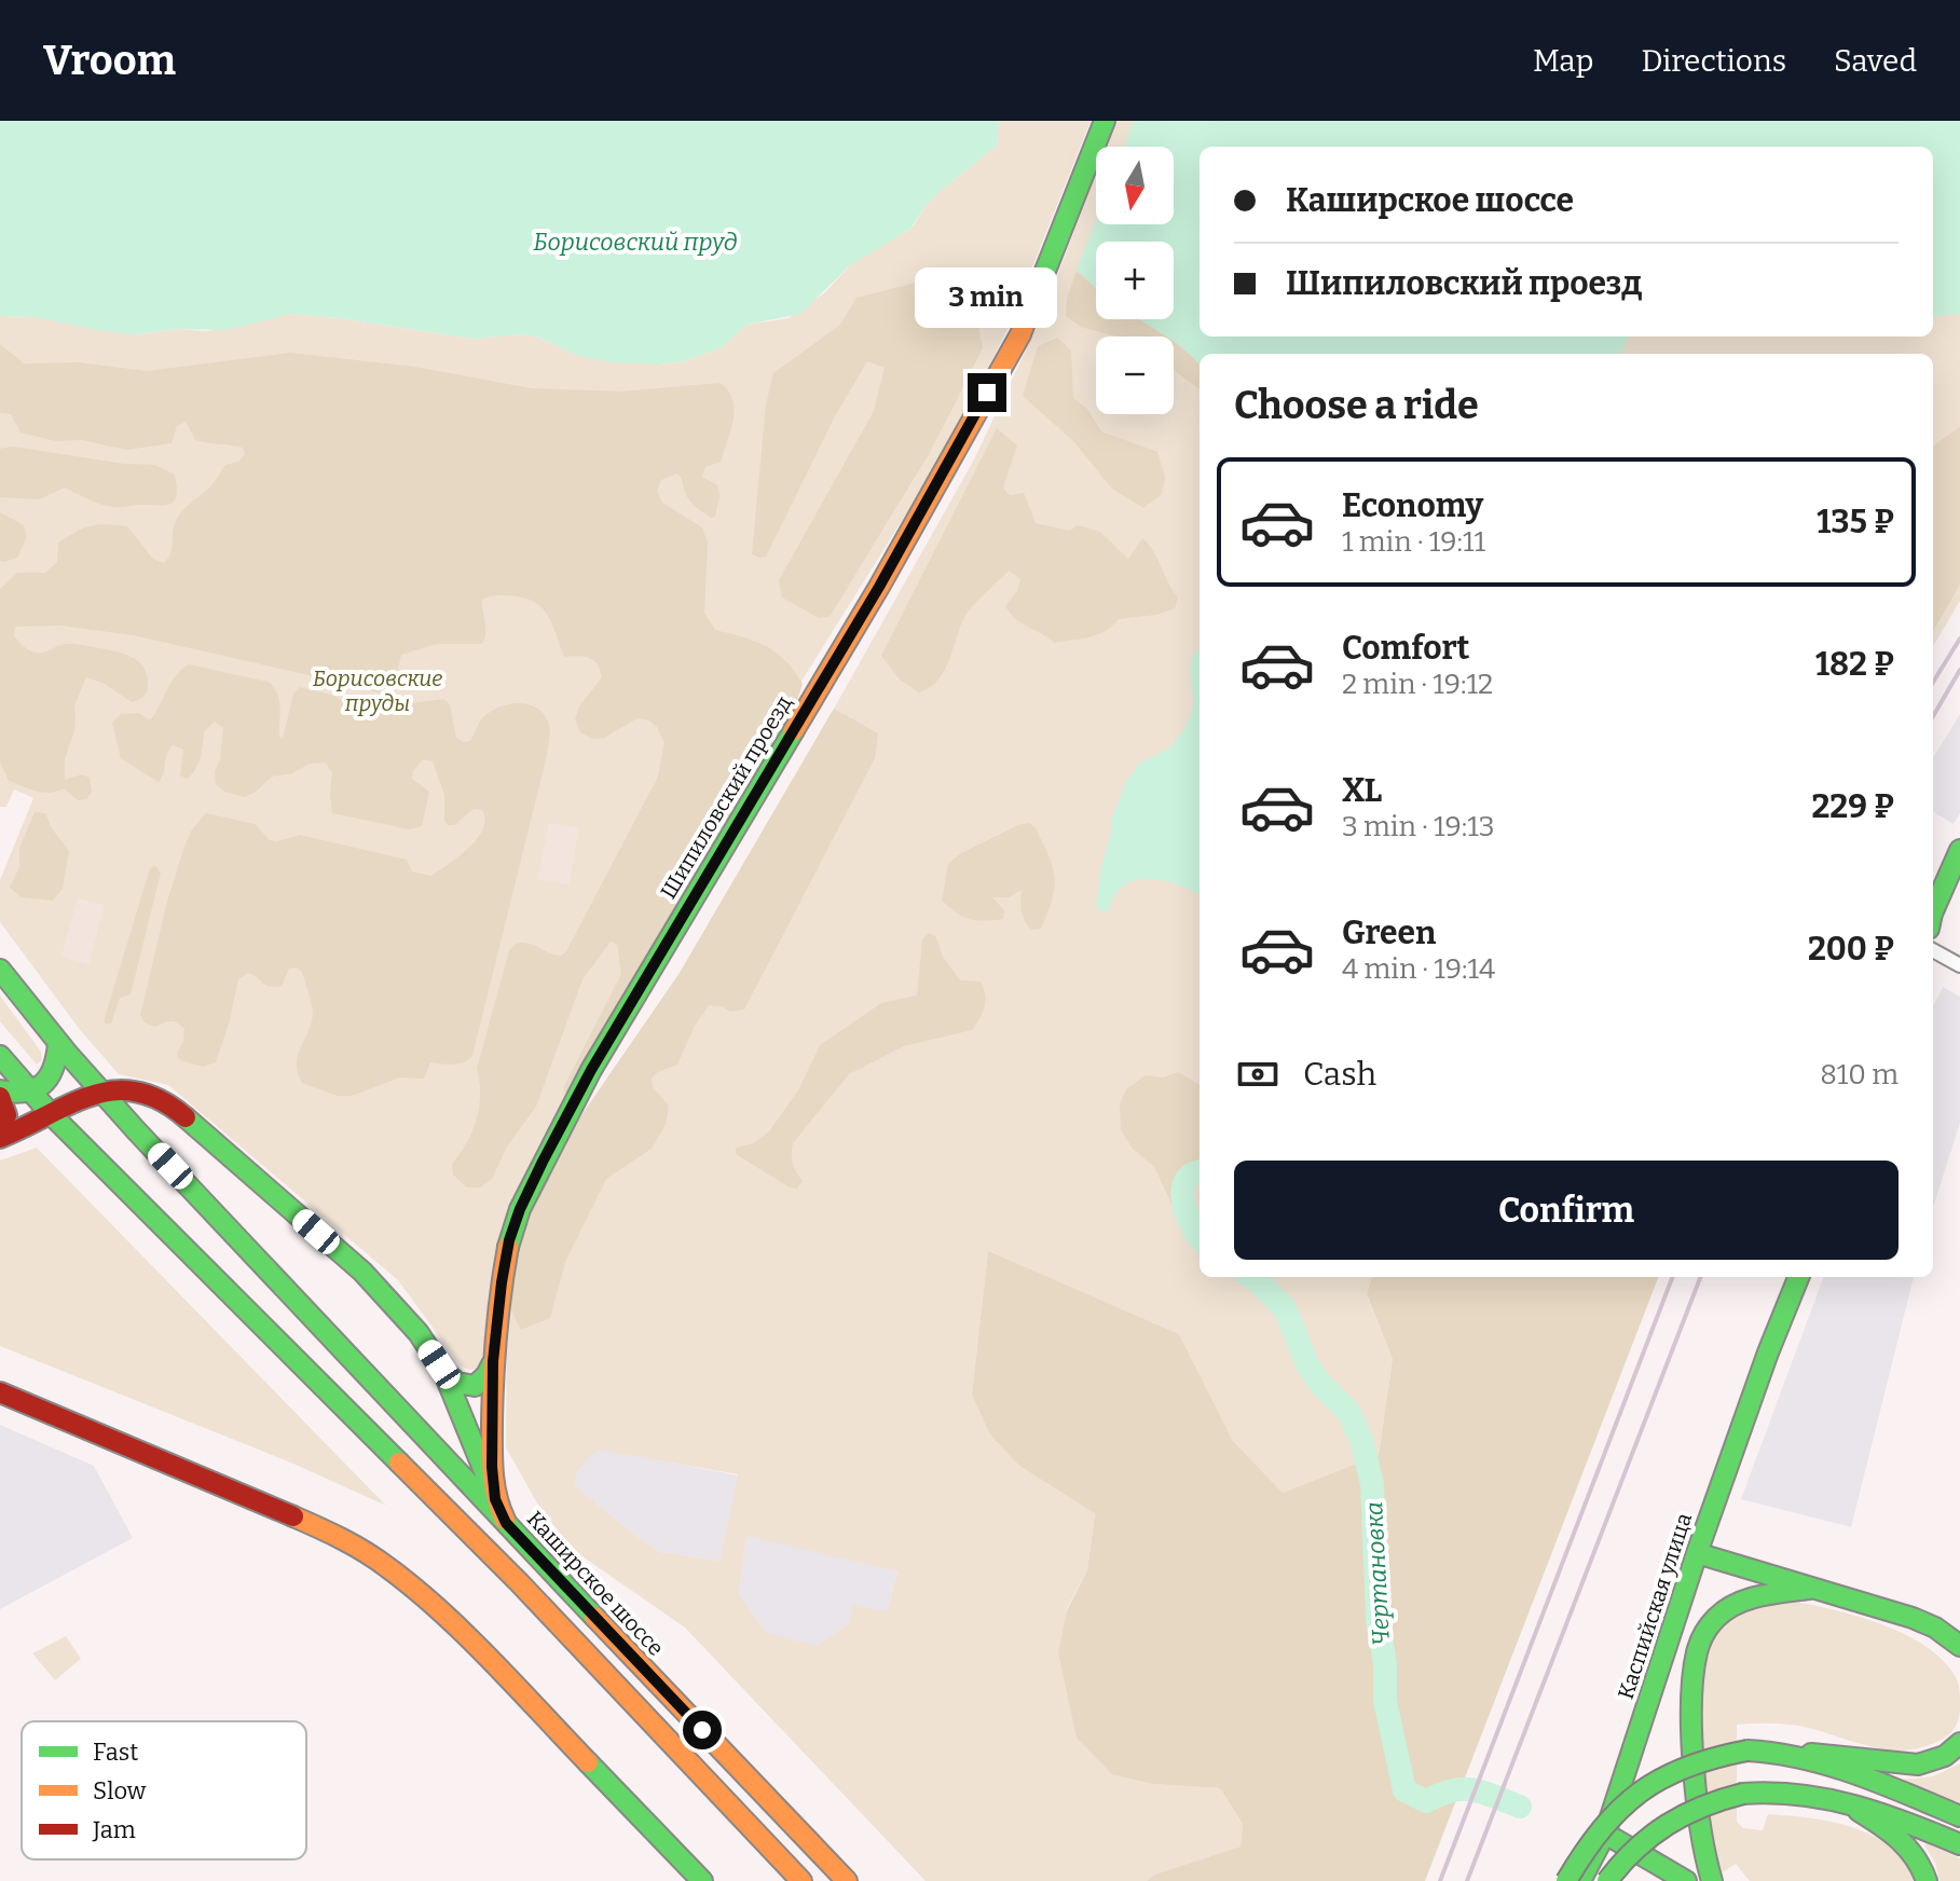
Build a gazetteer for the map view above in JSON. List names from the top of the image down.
{
  "streets": {
    "main road": ["Шипиловский проезд", "Каширское шоссе", "Каспийская улица"]
  },
  "crossings": [
    ["Шипиловский проезд", "Каширское шоссе"]
  ],
  "water": ["Борисовский пруд", "Чертановка"],
  "parks": ["Борисовские пруды"],
  "legend": ["Fast", "Slow", "Jam"],
  "north": "bottom",
  "page": {
    "header": "Vroom",
    "nav": ["Map", "Directions", "Saved"],
    "map_buttons": ["+", "−"],
    "banner": ["Каширское шоссе", "Шипиловский проезд"],
    "bubble": "3 min",
    "heading": "Choose a ride",
    "list": [
      {
        "name": "Economy",
        "note": "1 min · 19:11",
        "value": "135 ₽"
      },
      {
        "name": "Comfort",
        "note": "2 min · 19:12",
        "value": "182 ₽"
      },
      {
        "name": "XL",
        "note": "3 min · 19:13",
        "value": "229 ₽"
      },
      {
        "name": "Green",
        "note": "4 min · 19:14",
        "value": "200 ₽"
      }
    ],
    "pay": ["Cash", "810 m"],
    "buttons": "Confirm"
  }
}
